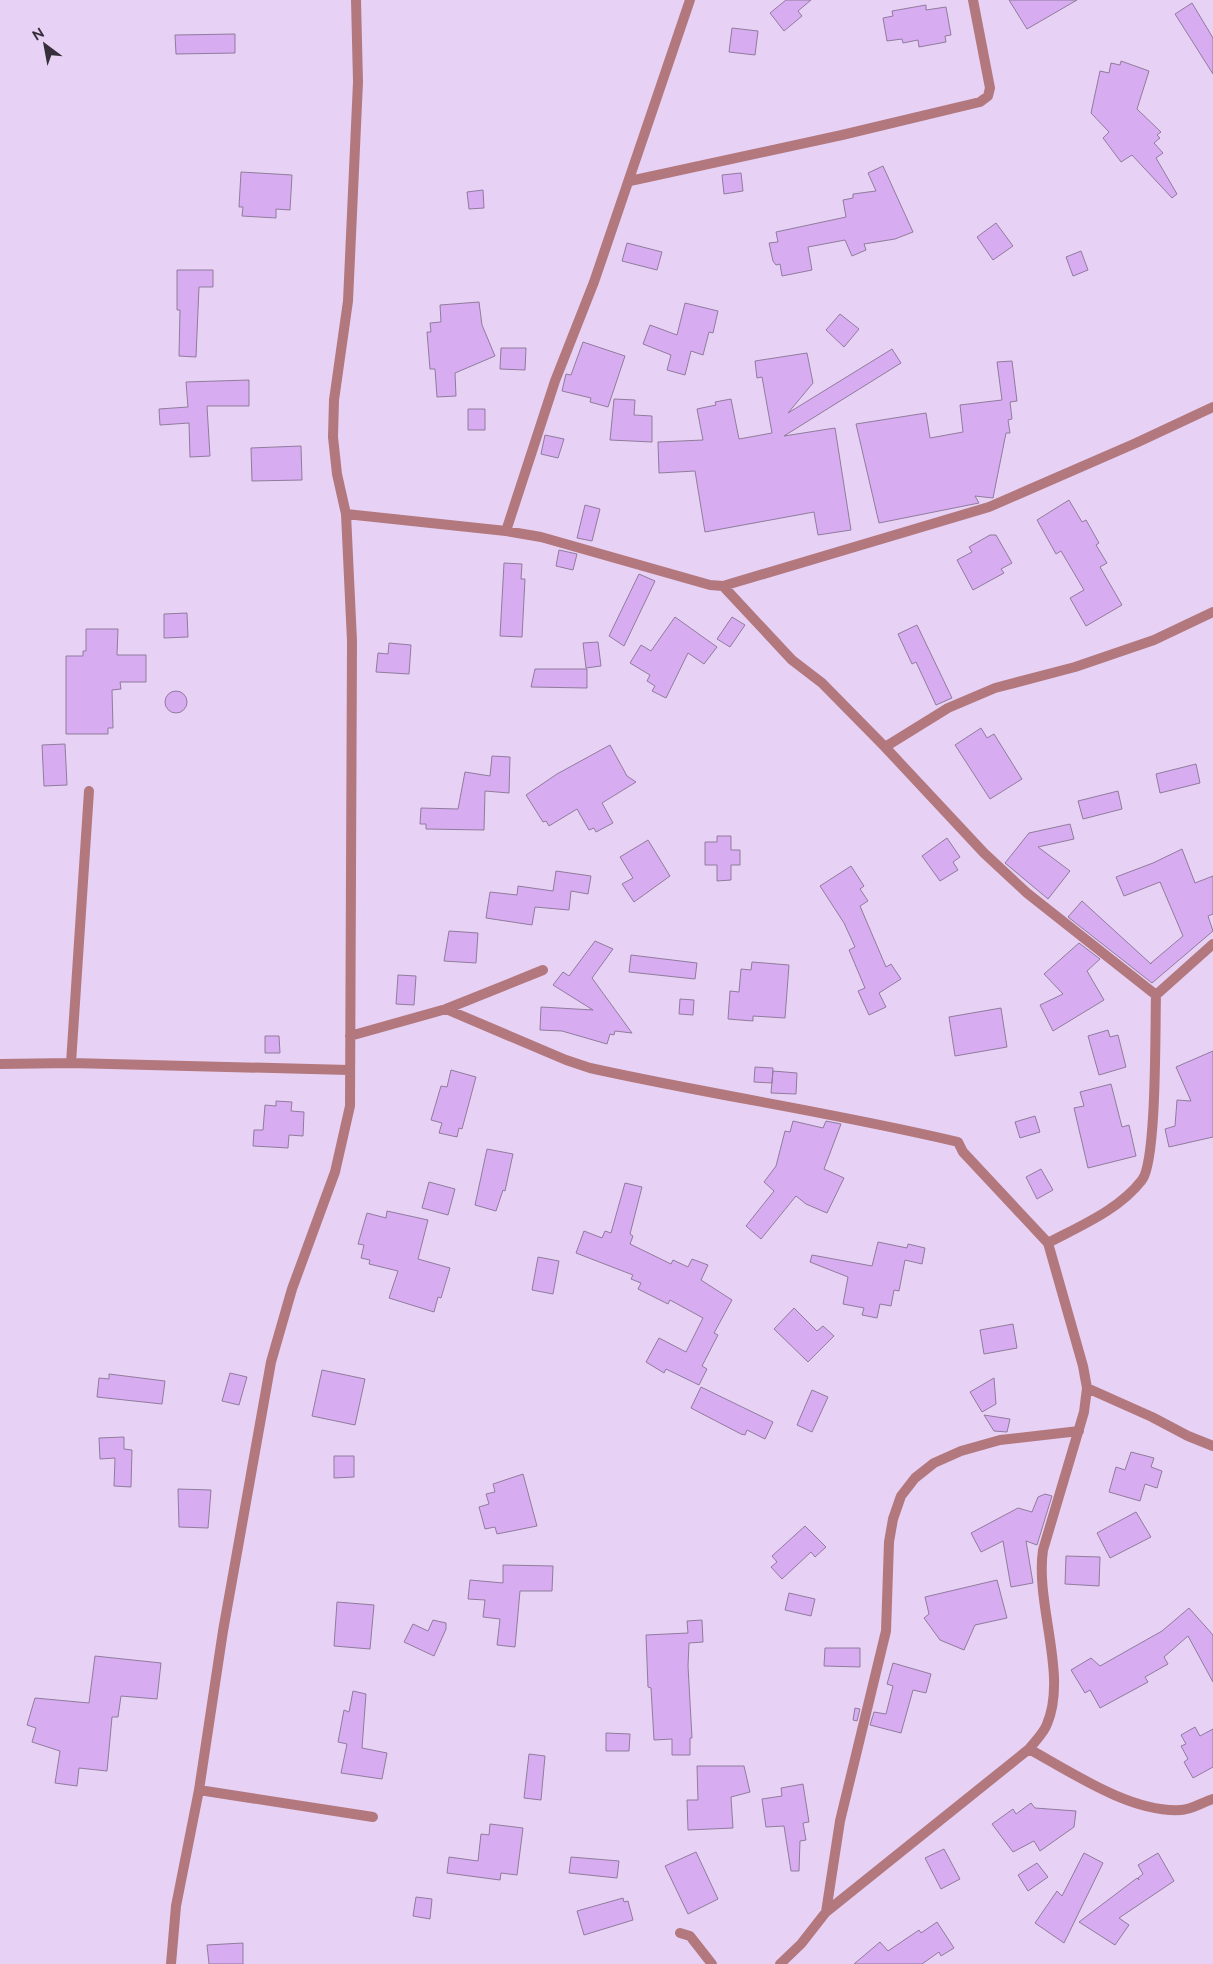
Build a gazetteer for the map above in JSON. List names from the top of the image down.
{
  "north": "top left"
}
